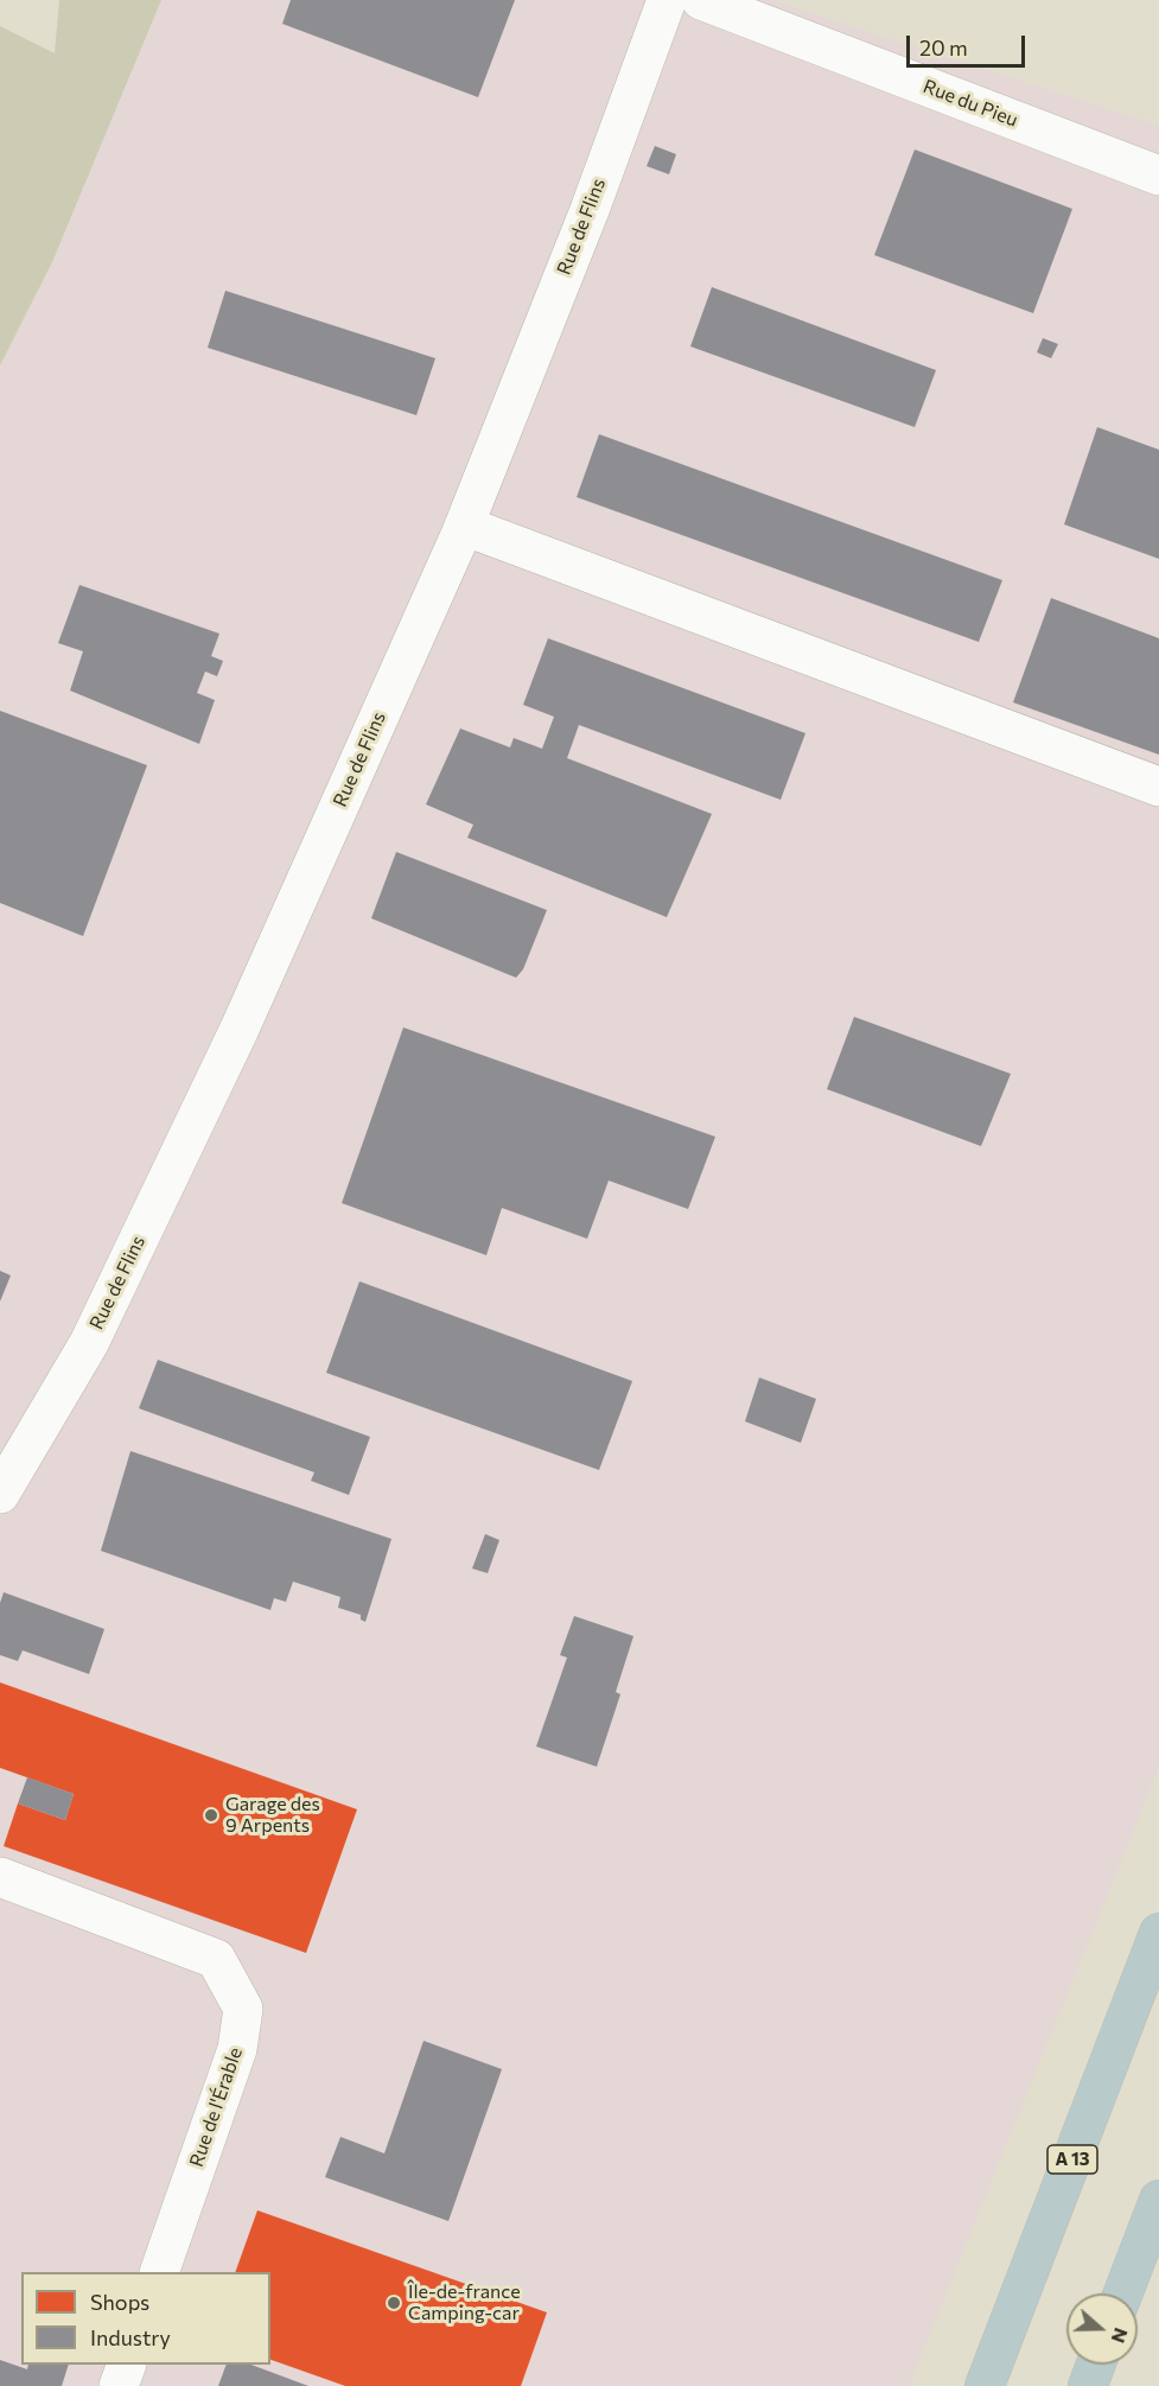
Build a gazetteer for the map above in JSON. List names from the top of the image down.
{
  "streets": {
    "highway": ["A 13"],
    "street": ["Rue du Pieu", "Rue de Flins", "Rue de l'Érable"]
  },
  "places": ["Garage des 9 Arpents", "Île-de-france Camping-car"],
  "legend": ["Shops", "Industry"],
  "scale_bar": "20 m",
  "north": "right"
}
